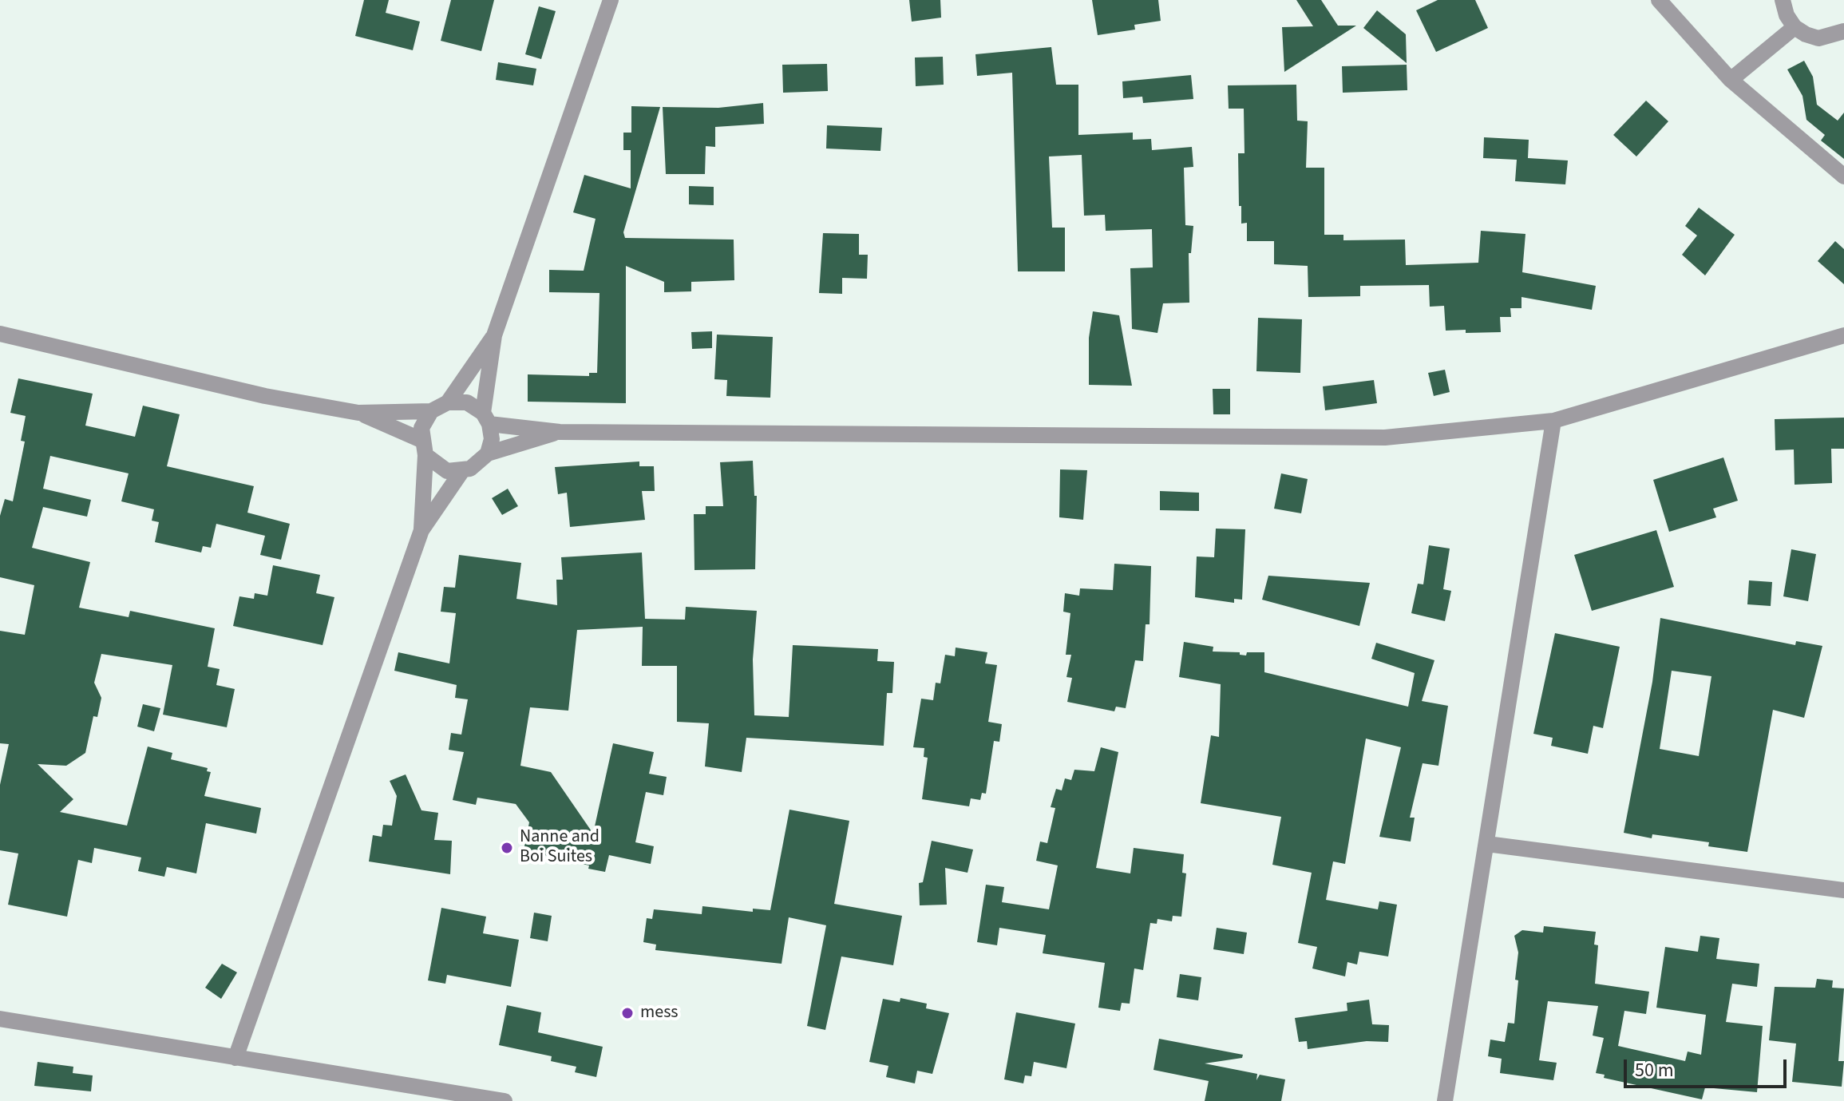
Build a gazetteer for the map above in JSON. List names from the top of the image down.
{
  "places": ["Nanne and Boi Suites", "mess"],
  "scale_bar": "50 m"
}
